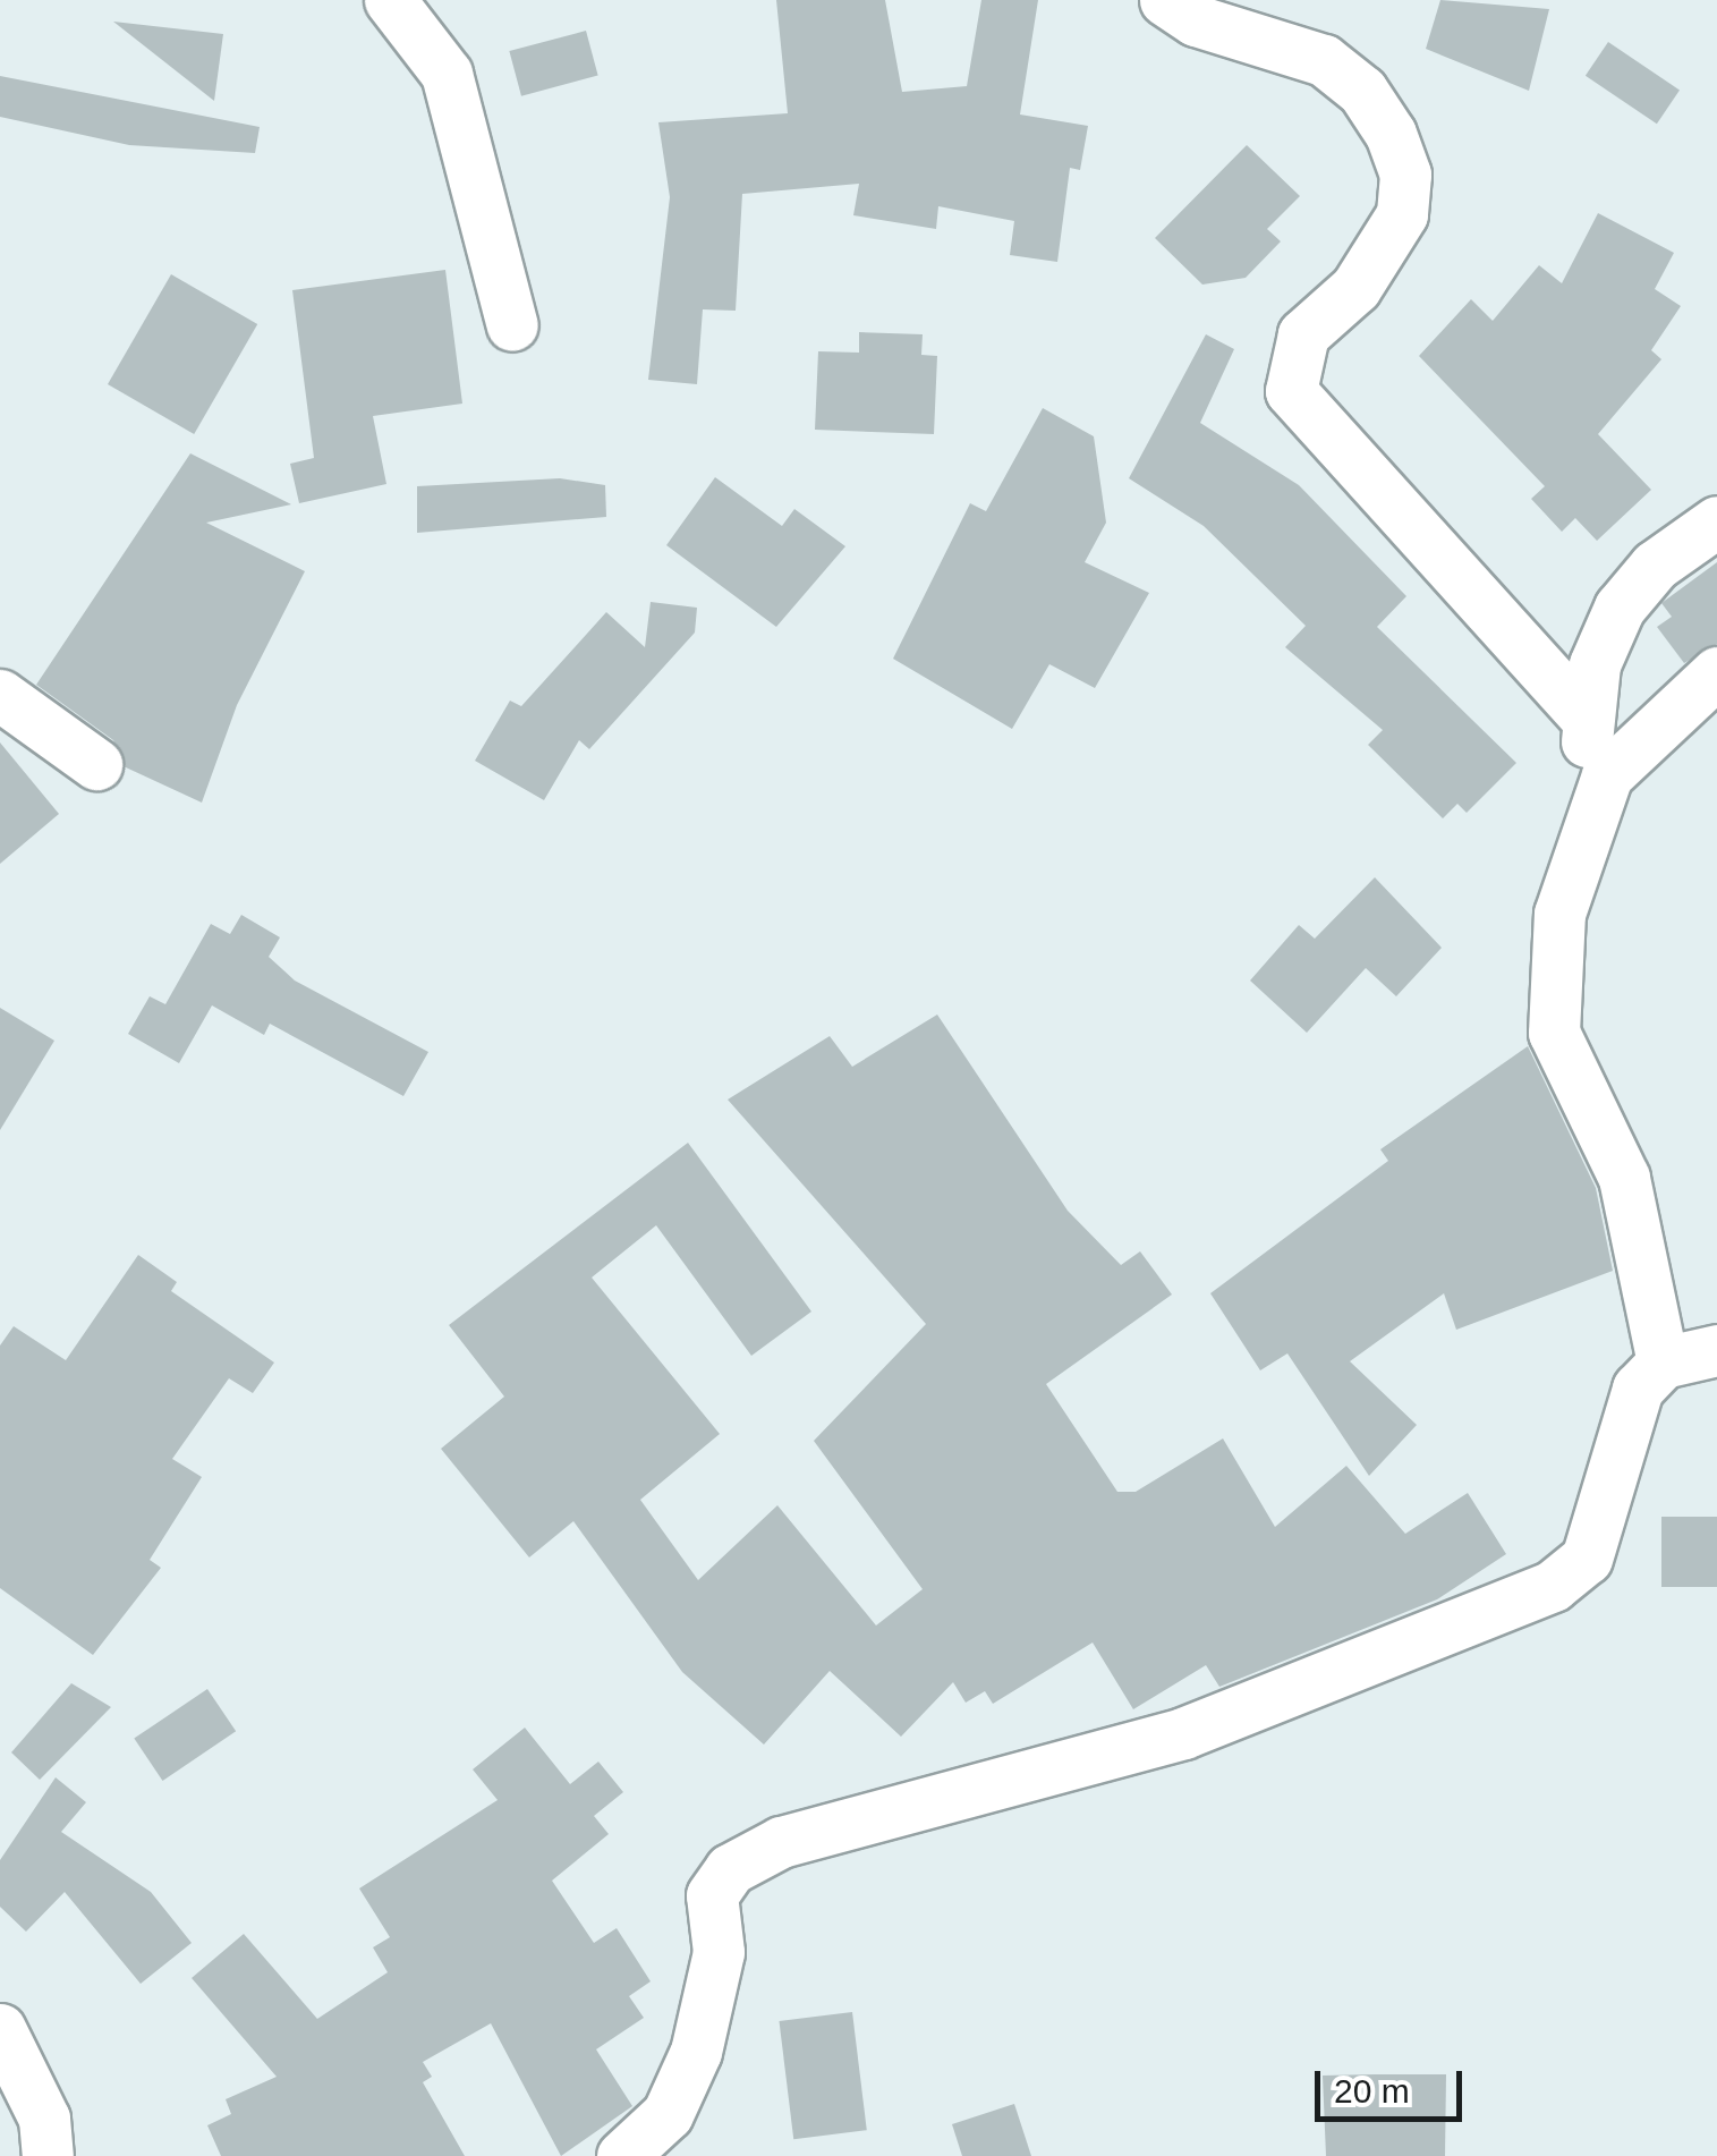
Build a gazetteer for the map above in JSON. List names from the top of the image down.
{
  "scale_bar": "20 m"
}
